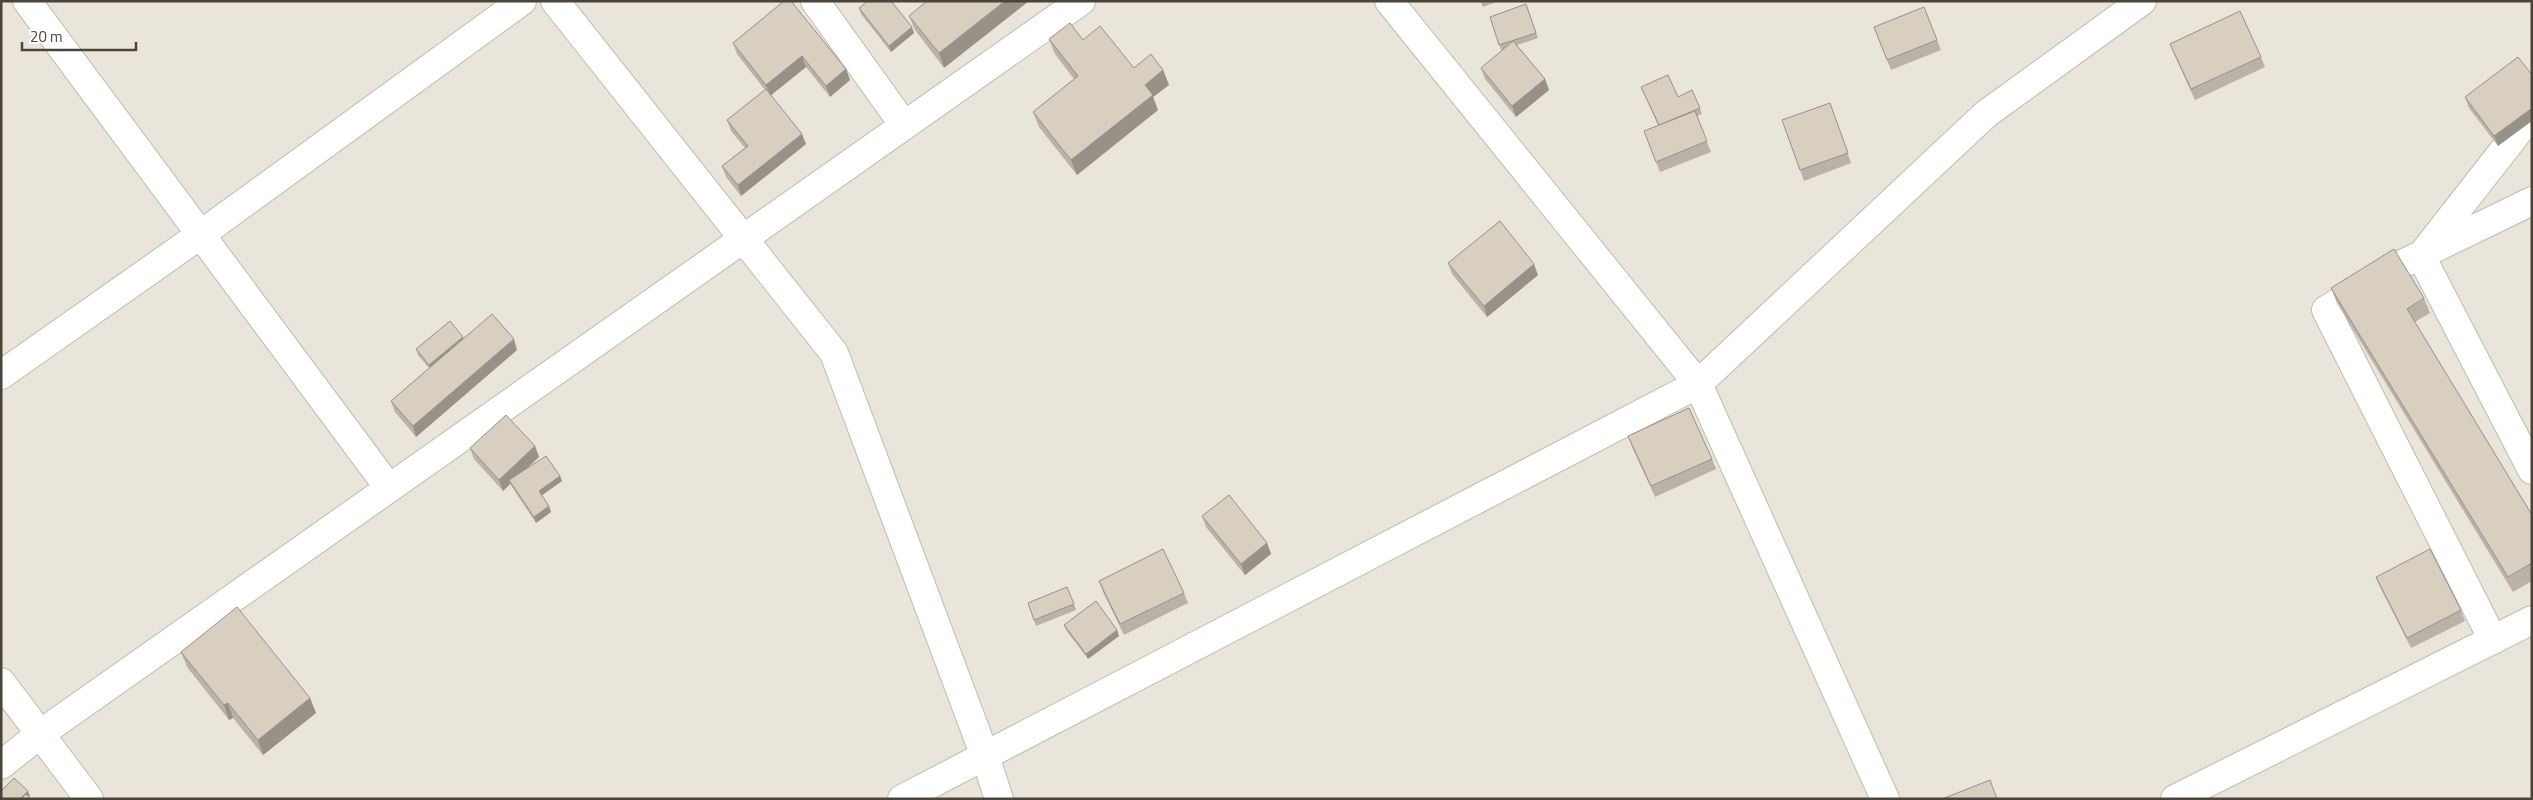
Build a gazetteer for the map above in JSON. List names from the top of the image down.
{
  "scale_bar": "20 m"
}
